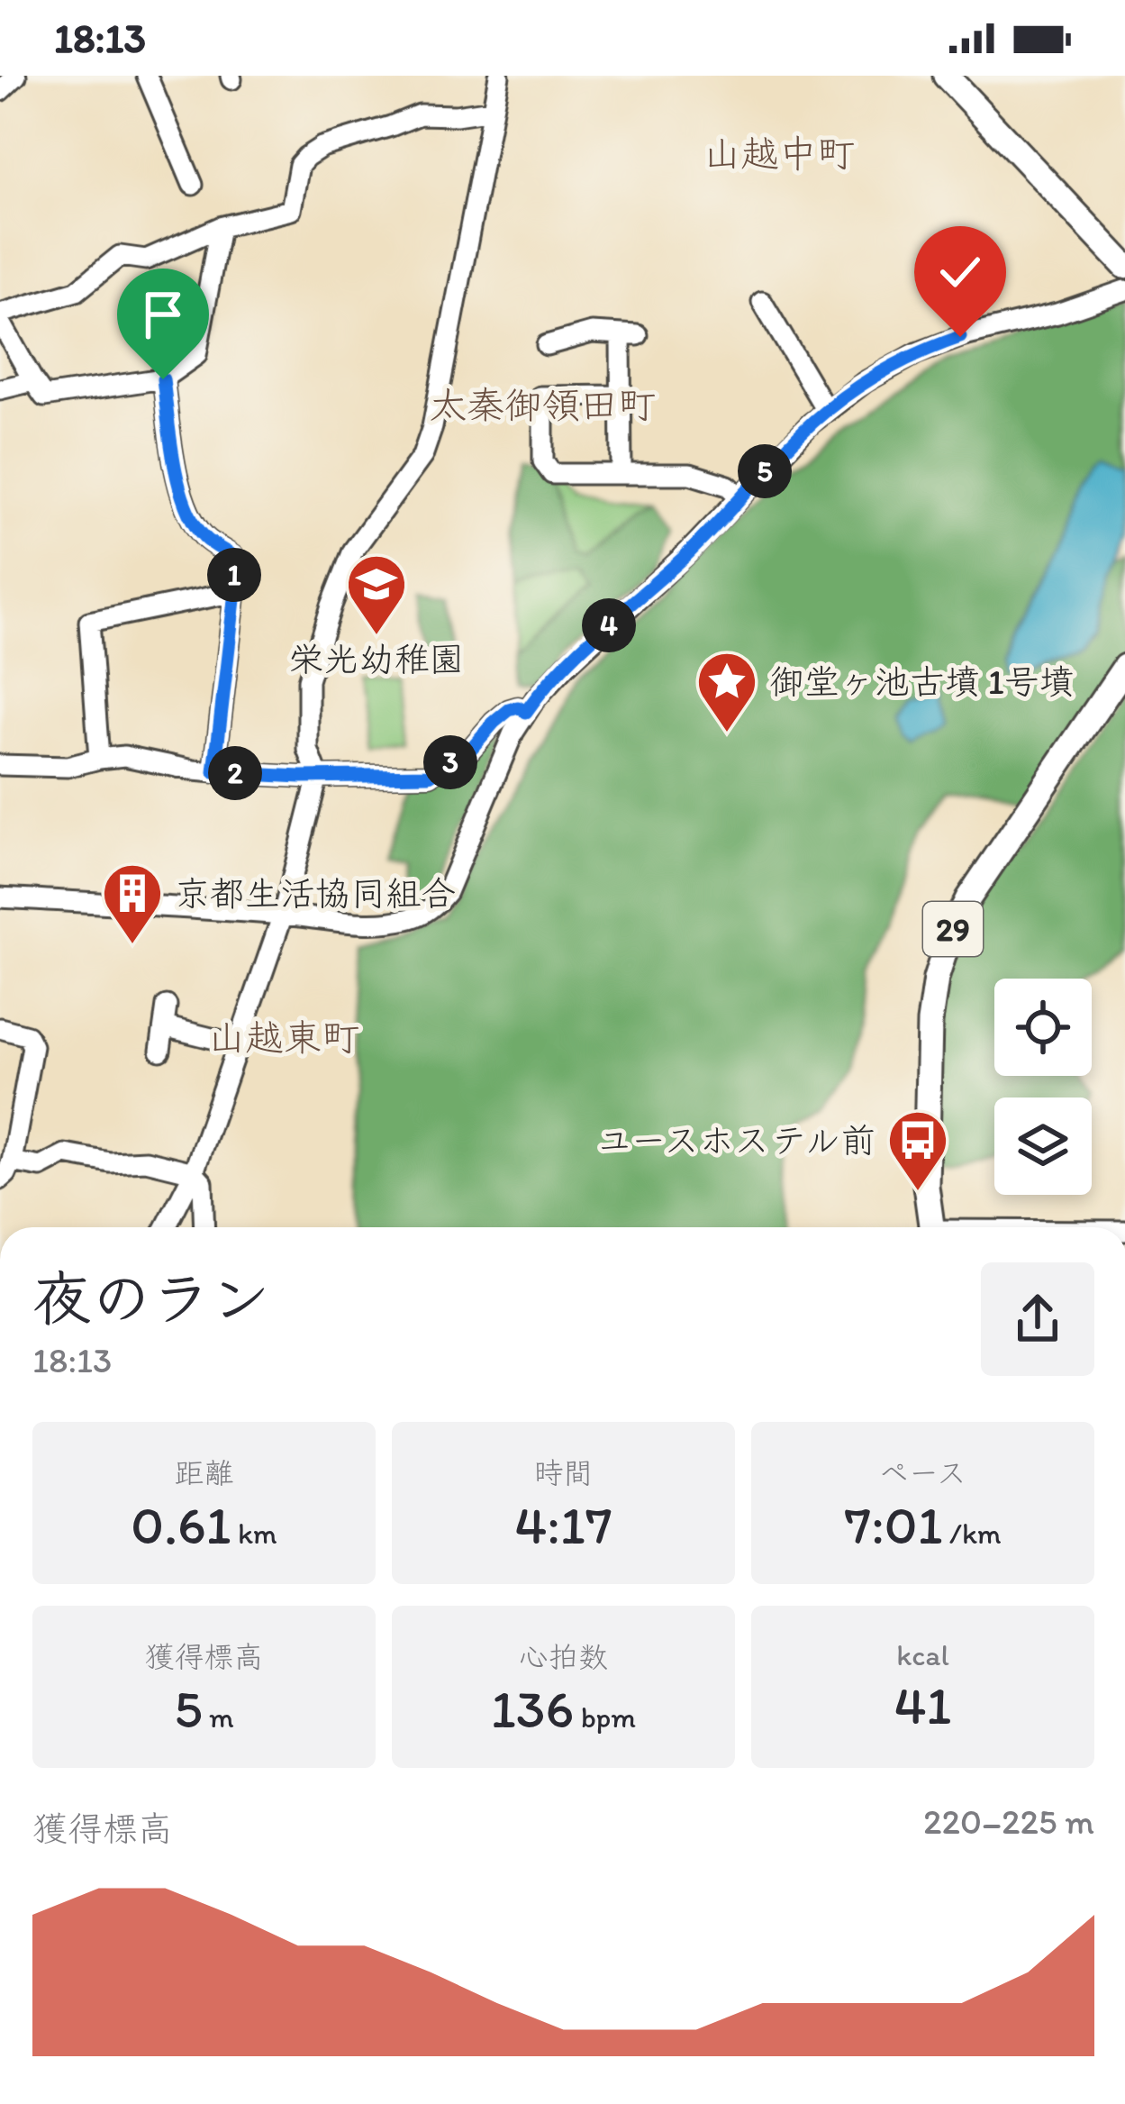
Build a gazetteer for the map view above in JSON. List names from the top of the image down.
{
  "streets": {
    "main road": ["29"]
  },
  "districts": ["山越中町", "太秦御領田町", "山越東町"],
  "places": {
    "school or university": ["栄光幼稚園"],
    "place": ["御堂ヶ池古墳 1号墳"],
    "building": ["京都生活協同組合"],
    "bus stop": ["ユースホステル前"]
  },
  "page": {
    "status": "18:13",
    "pins": [
      "5",
      "1",
      "4",
      "3",
      "2"
    ],
    "heading": ["夜のラン", "18:13"],
    "stats": [
      ["距離", "0.61 km"],
      ["時間", "4:17"],
      ["ペース", "7:01 /km"],
      ["獲得標高", "5 m"],
      ["心拍数", "136 bpm"],
      ["kcal", "41"]
    ],
    "chart": ["獲得標高", "220–225 m"]
  }
}
